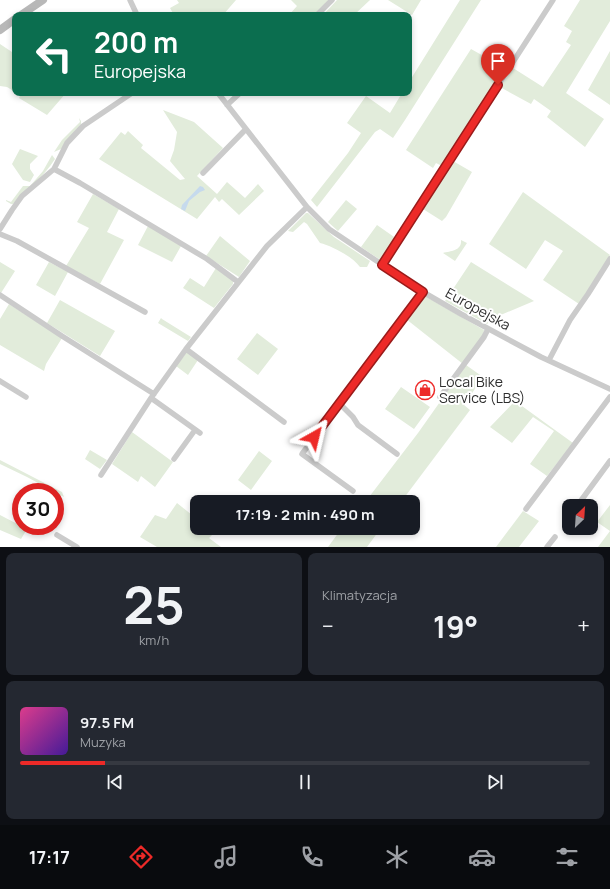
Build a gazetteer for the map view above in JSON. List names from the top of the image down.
{
  "streets": {
    "street": ["Europejska"]
  },
  "places": {
    "shop": ["Local Bike Service (LBS)"]
  },
  "north": "top right",
  "page": {
    "turn": ["200 m", "Europejska"],
    "limit": "30",
    "trip": "17:19 · 2 min · 490 m",
    "tile": [
      ["25", "km/h"],
      "Klimatyzacja"
    ],
    "heat": ["−", "19°", "+"],
    "song": ["97.5 FM", "Muzyka"],
    "tabs": "17:17"
  }
}
